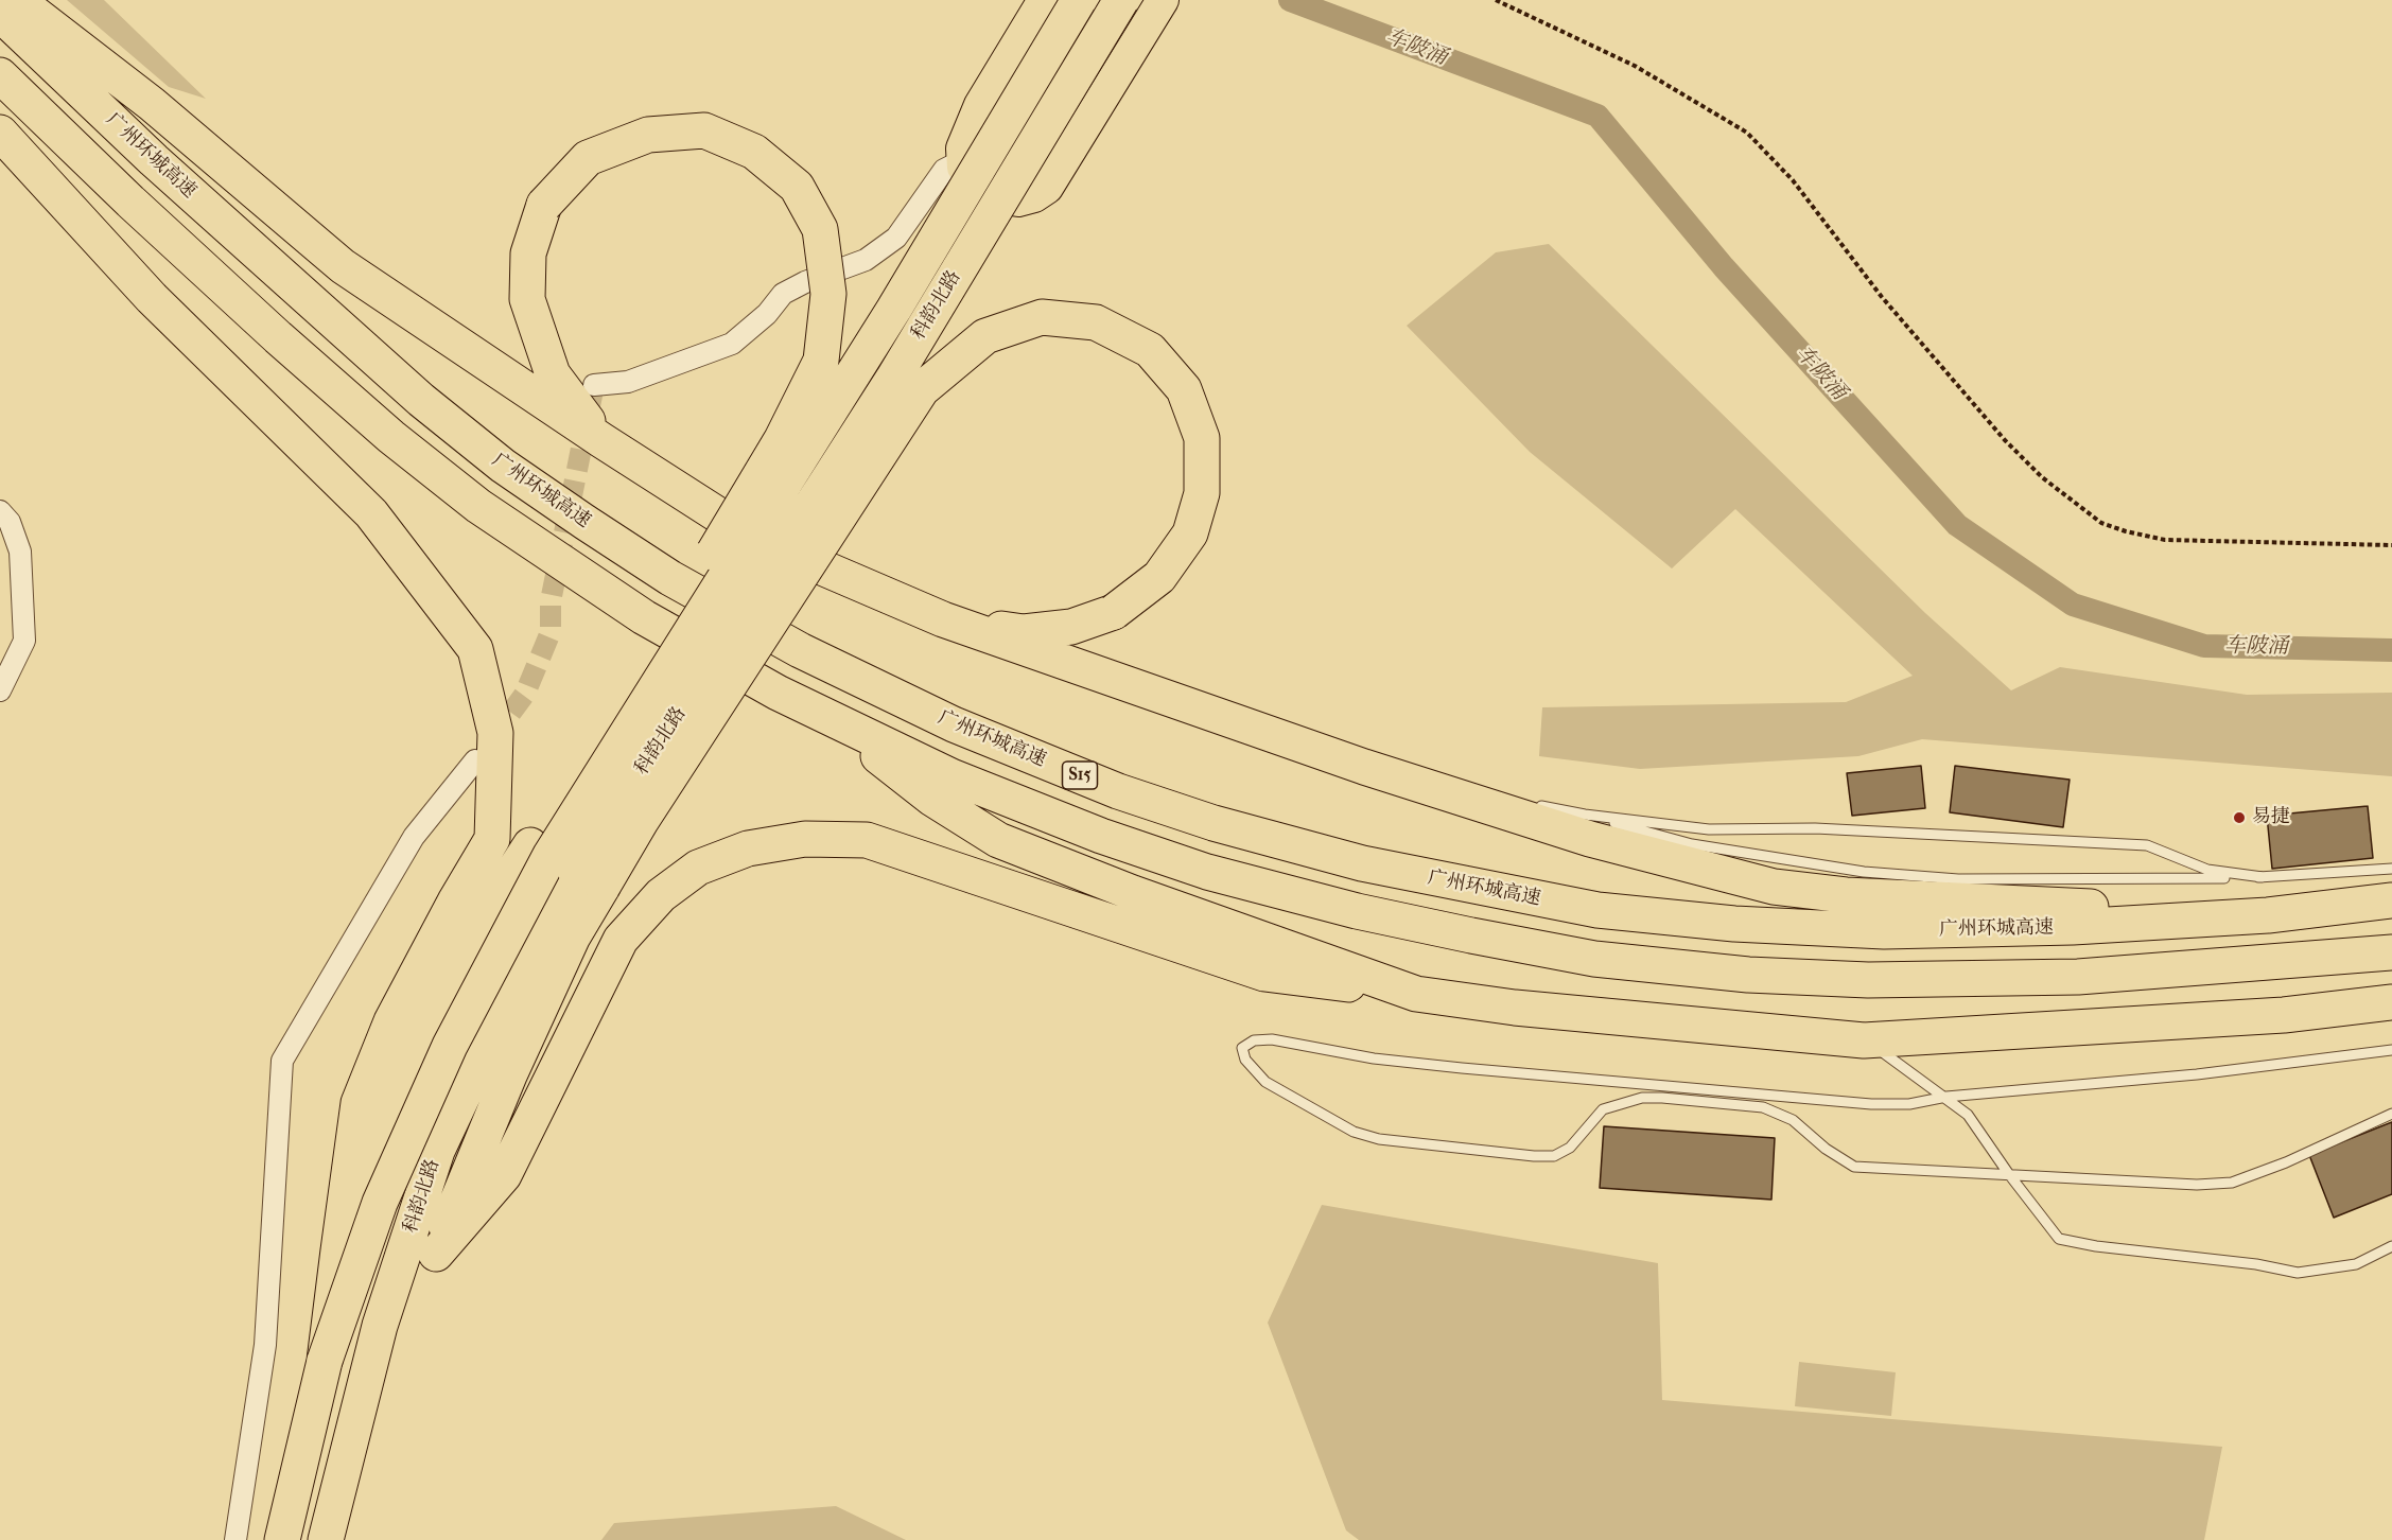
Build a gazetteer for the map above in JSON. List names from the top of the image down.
{
  "streets": {
    "highway": ["广州环城高速", "科韵北路", "S15"]
  },
  "water": ["车陂涌"],
  "places": ["易捷"]
}
